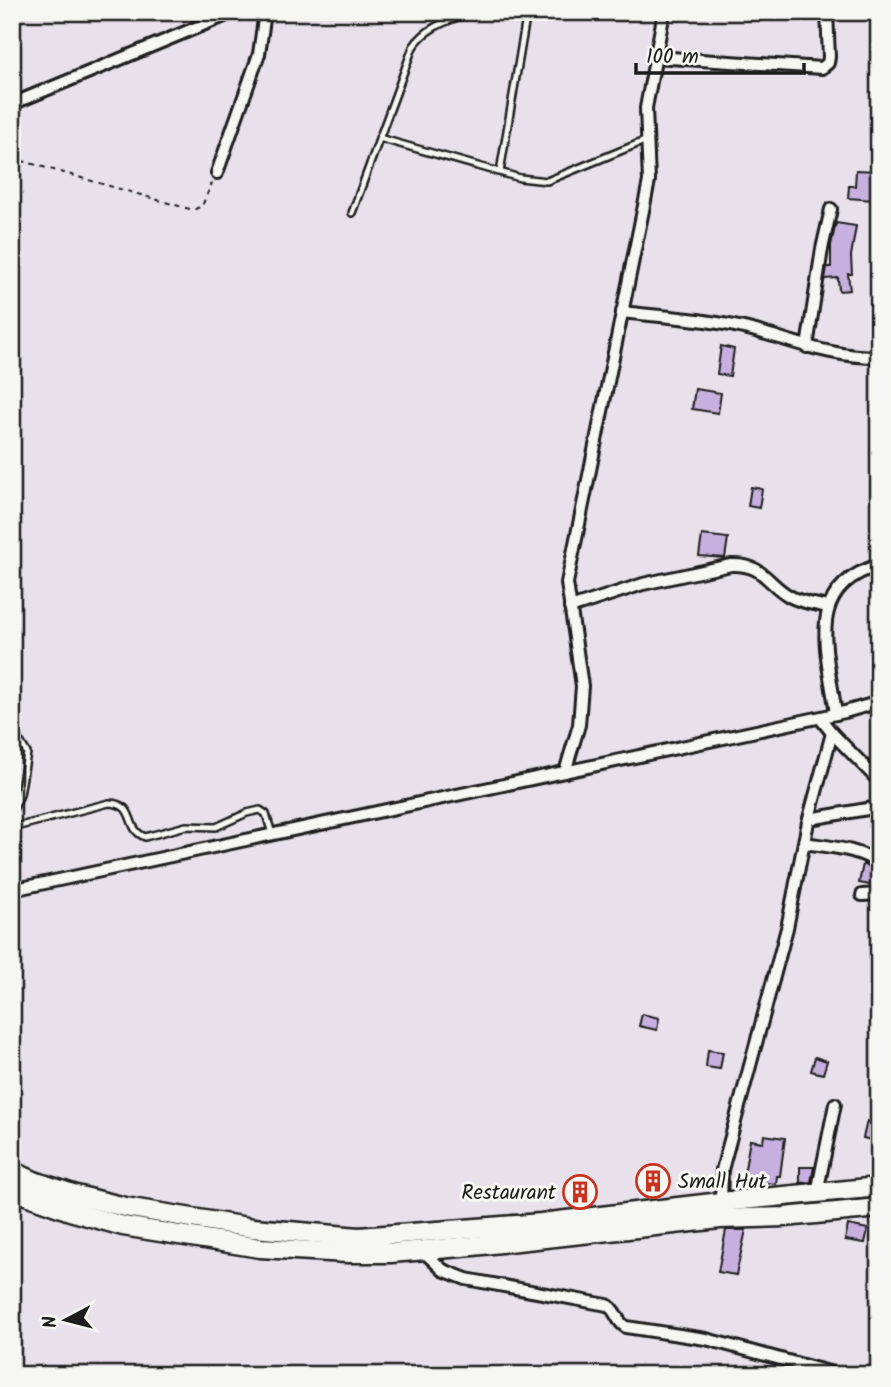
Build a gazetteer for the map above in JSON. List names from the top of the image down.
{
  "places": {
    "building": ["Small Hut", "Restaurant"]
  },
  "scale_bar": "100 m",
  "north": "left"
}
